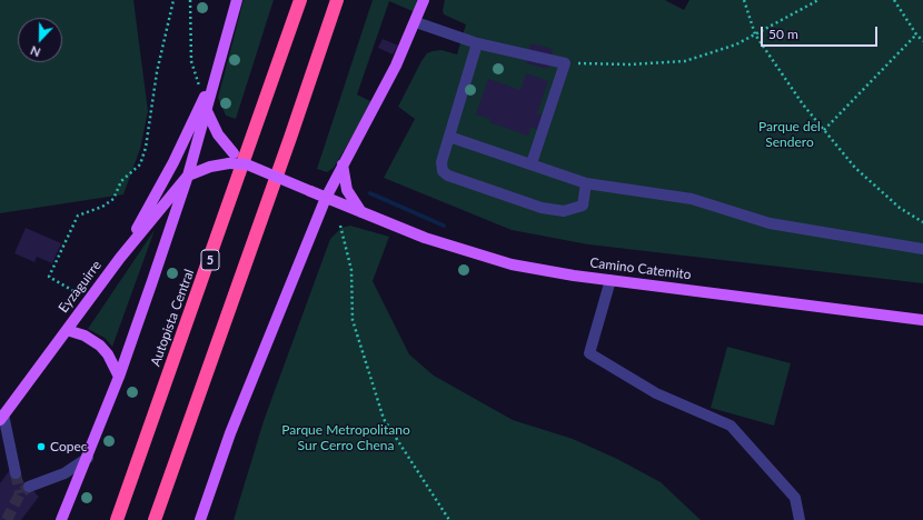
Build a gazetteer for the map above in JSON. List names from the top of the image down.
{
  "streets": {
    "highway": ["5", "Autopista Central"],
    "main road": ["Camino Catemito", "Eyzaguirre"]
  },
  "parks": ["Parque del Sendero", "Parque Metropolitano Sur Cerro Chena"],
  "places": ["Copec"],
  "scale_bar": "50 m",
  "north": "bottom"
}
